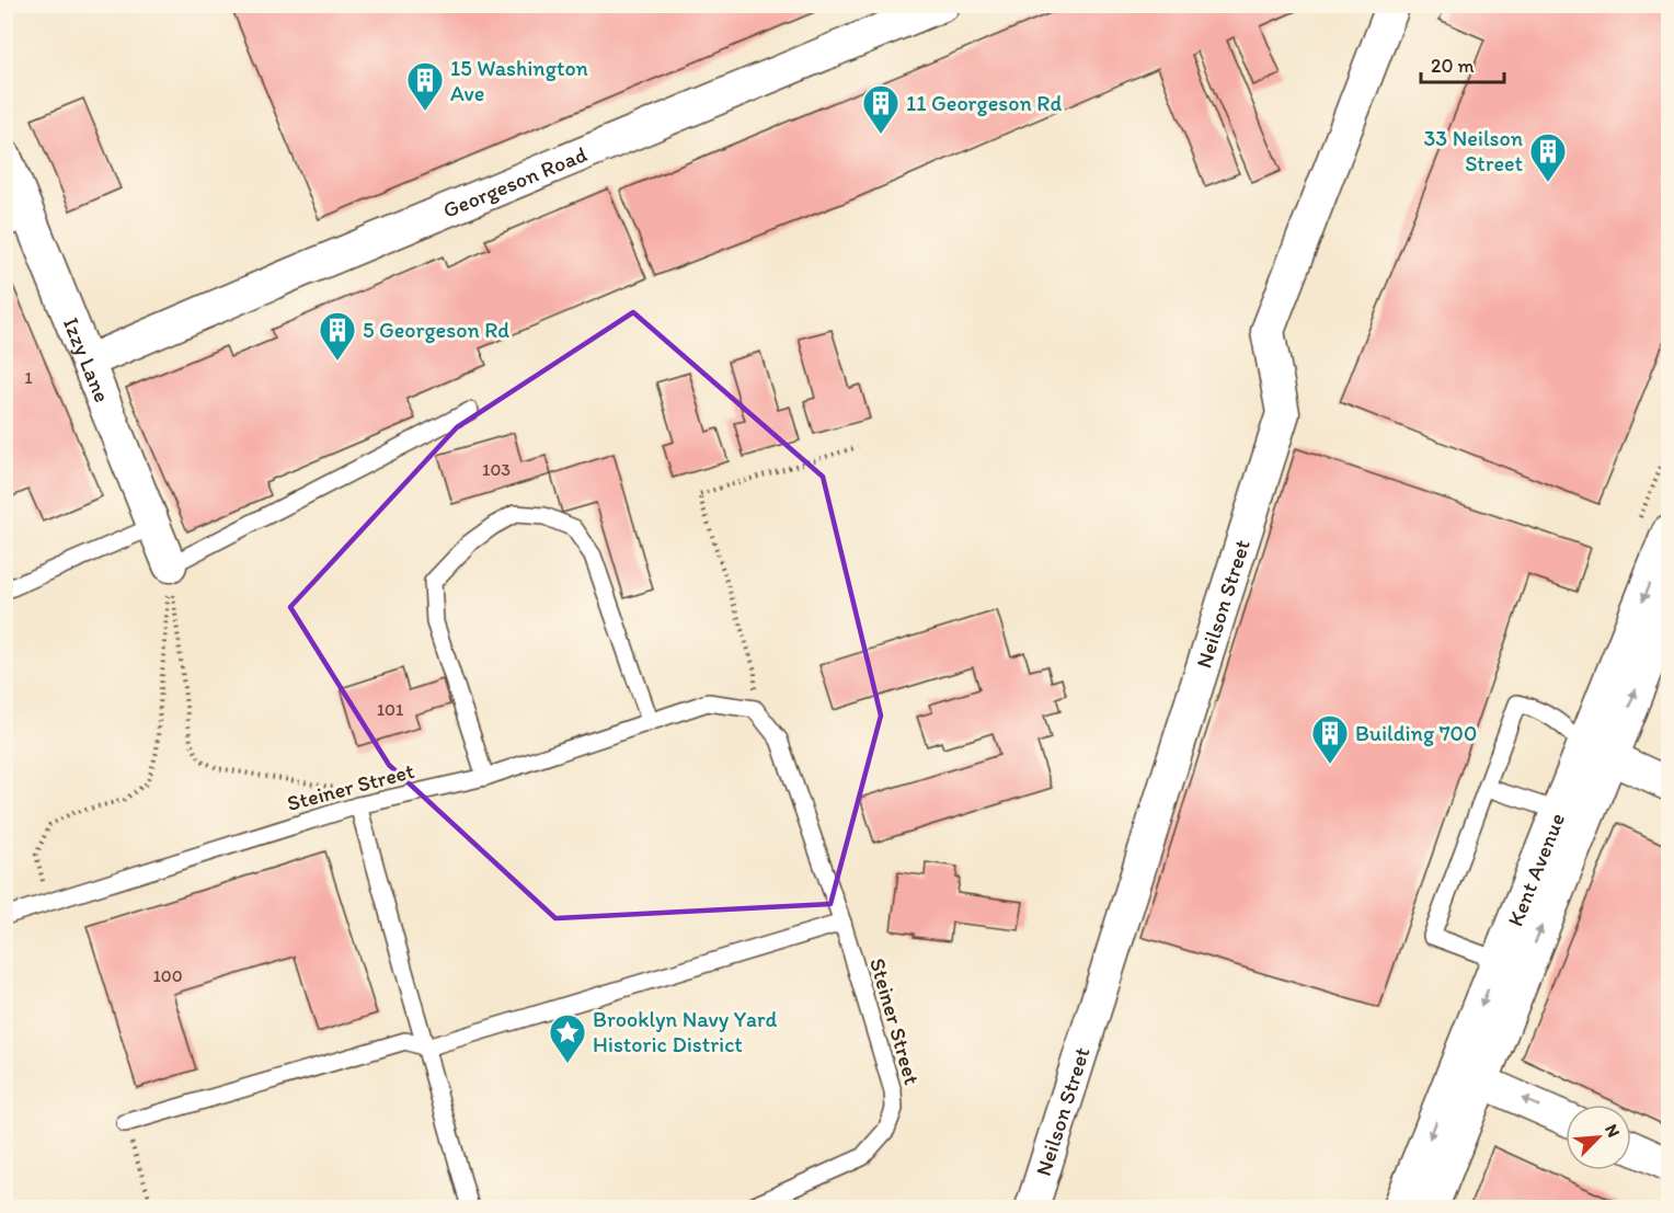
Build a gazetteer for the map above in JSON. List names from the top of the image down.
{
  "streets": {
    "main road": ["Kent Avenue"],
    "street": ["Georgeson Road", "Izzy Lane", "Neilson Street"],
    "lane": ["Steiner Street"]
  },
  "crossings": [
    ["Georgeson Road", "Izzy Lane"]
  ],
  "places": {
    "building": [
      "15 Washington Ave",
      "11 Georgeson Rd",
      "33 Neilson Street",
      "5 Georgeson Rd",
      "Building 700"
    ],
    "place": ["Brooklyn Navy Yard Historic District"]
  },
  "house_numbers": [
    "1",
    "103",
    "101",
    "100"
  ],
  "scale_bar": "20 m",
  "north": "top right"
}
